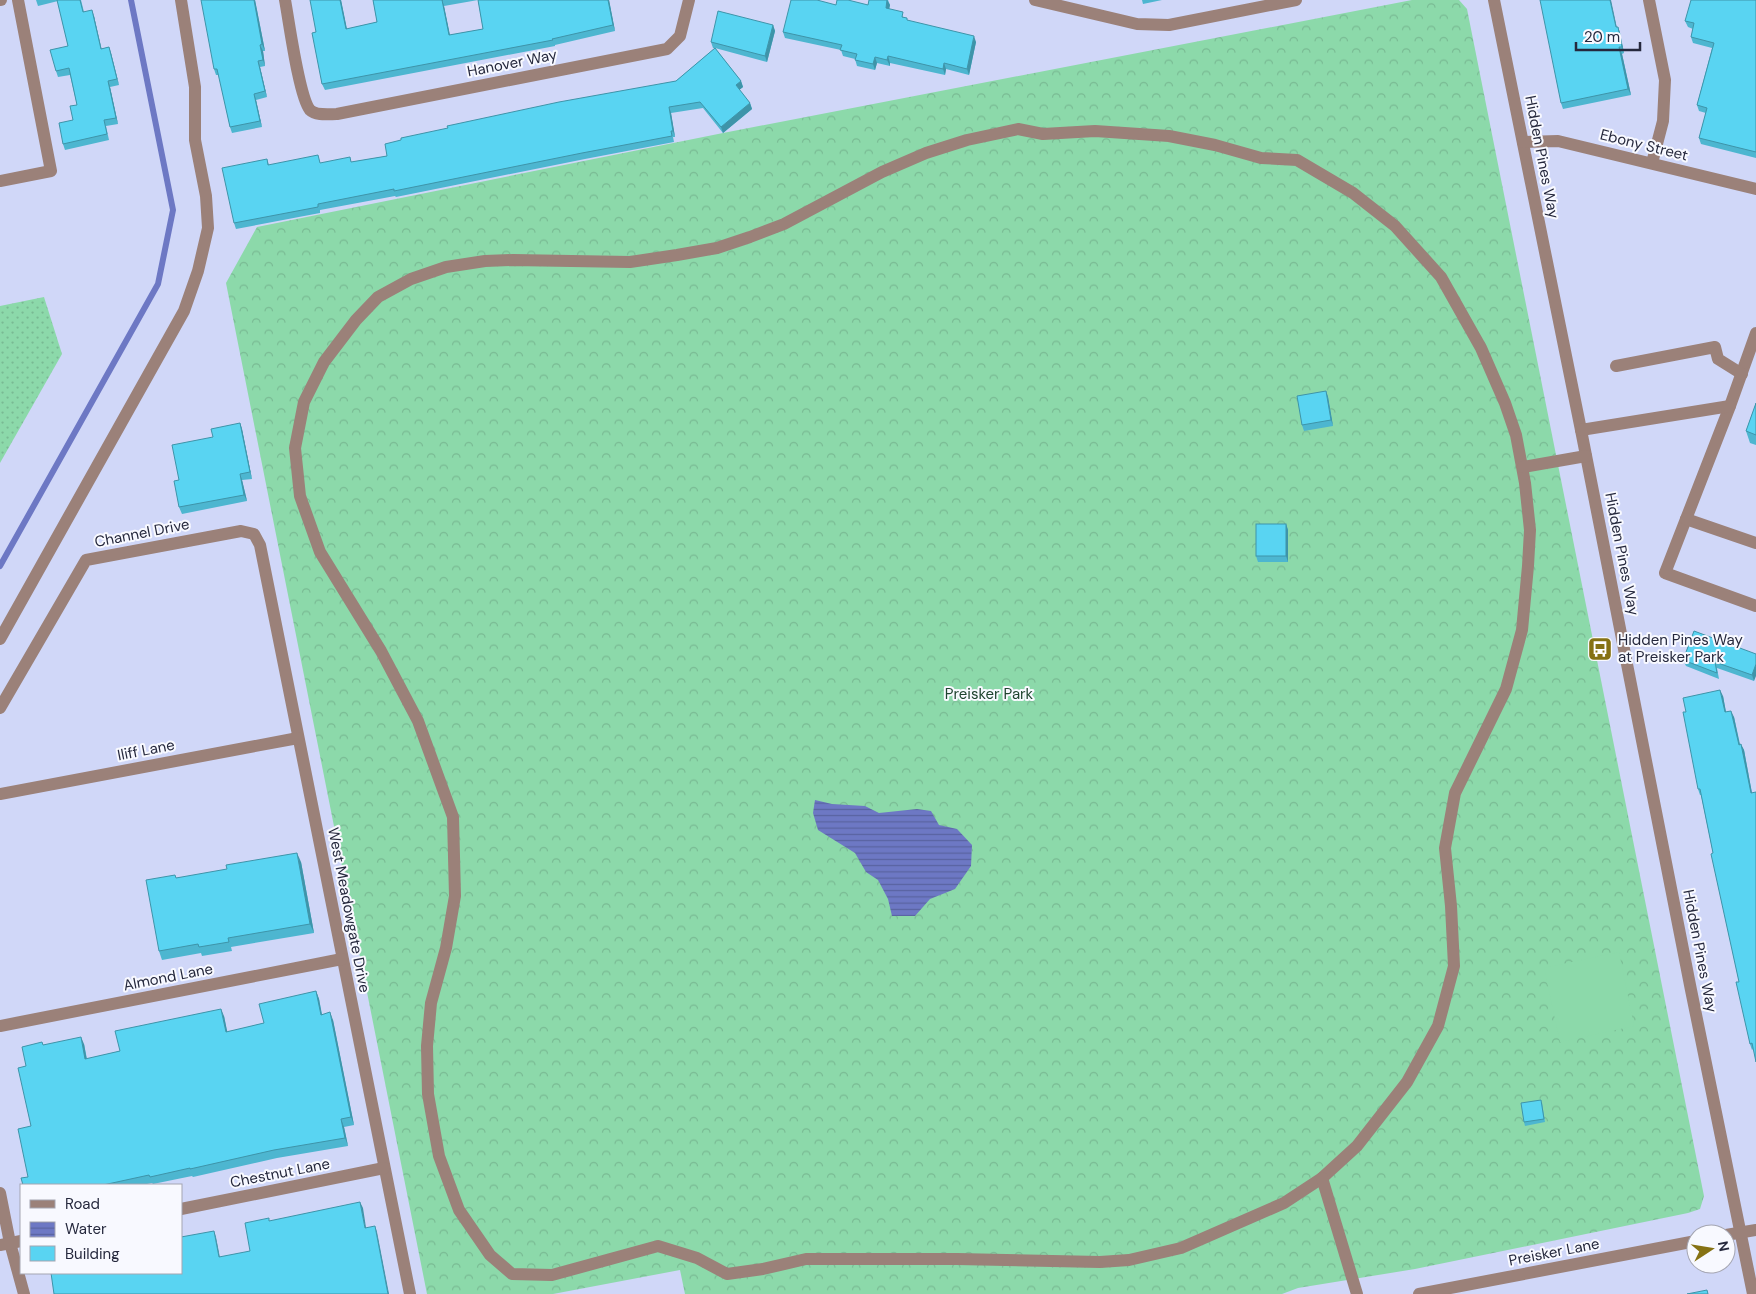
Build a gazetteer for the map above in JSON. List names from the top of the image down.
{
  "streets": {
    "street": [
      "Hanover Way",
      "Ebony Street",
      "Hidden Pines Way",
      "Channel Drive",
      "Iliff Lane",
      "West Meadowgate Drive",
      "Almond Lane",
      "Chestnut Lane",
      "Preisker Lane"
    ]
  },
  "crossings": [
    ["Ebony Street", "Hidden Pines Way"],
    ["Channel Drive", "West Meadowgate Drive"],
    ["Iliff Lane", "West Meadowgate Drive"],
    ["West Meadowgate Drive", "Almond Lane"],
    ["West Meadowgate Drive", "Chestnut Lane"]
  ],
  "parks": ["Preisker Park"],
  "places": {
    "bus stop": ["Hidden Pines Way at Preisker Park"]
  },
  "legend": ["Road", "Water", "Building"],
  "scale_bar": "20 m",
  "north": "right"
}
